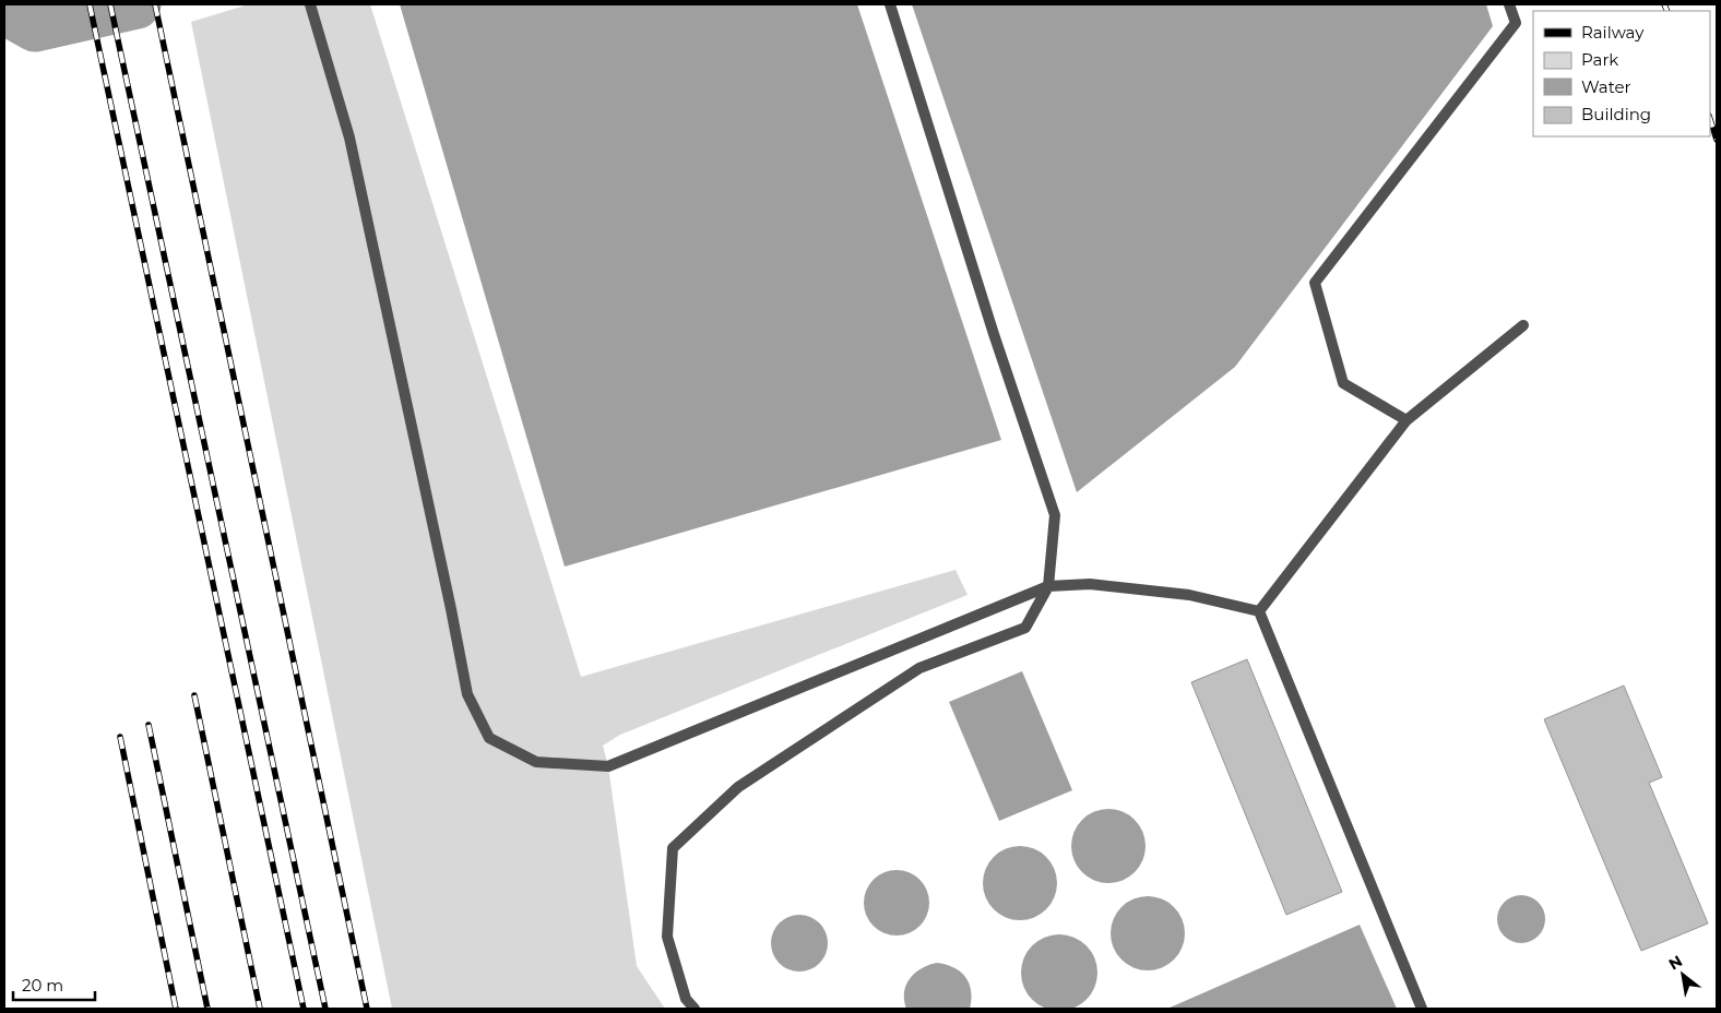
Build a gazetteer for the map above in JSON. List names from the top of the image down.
{
  "legend": [
    "Railway",
    "Park",
    "Water",
    "Building"
  ],
  "scale_bar": "20 m",
  "north": "top left"
}
